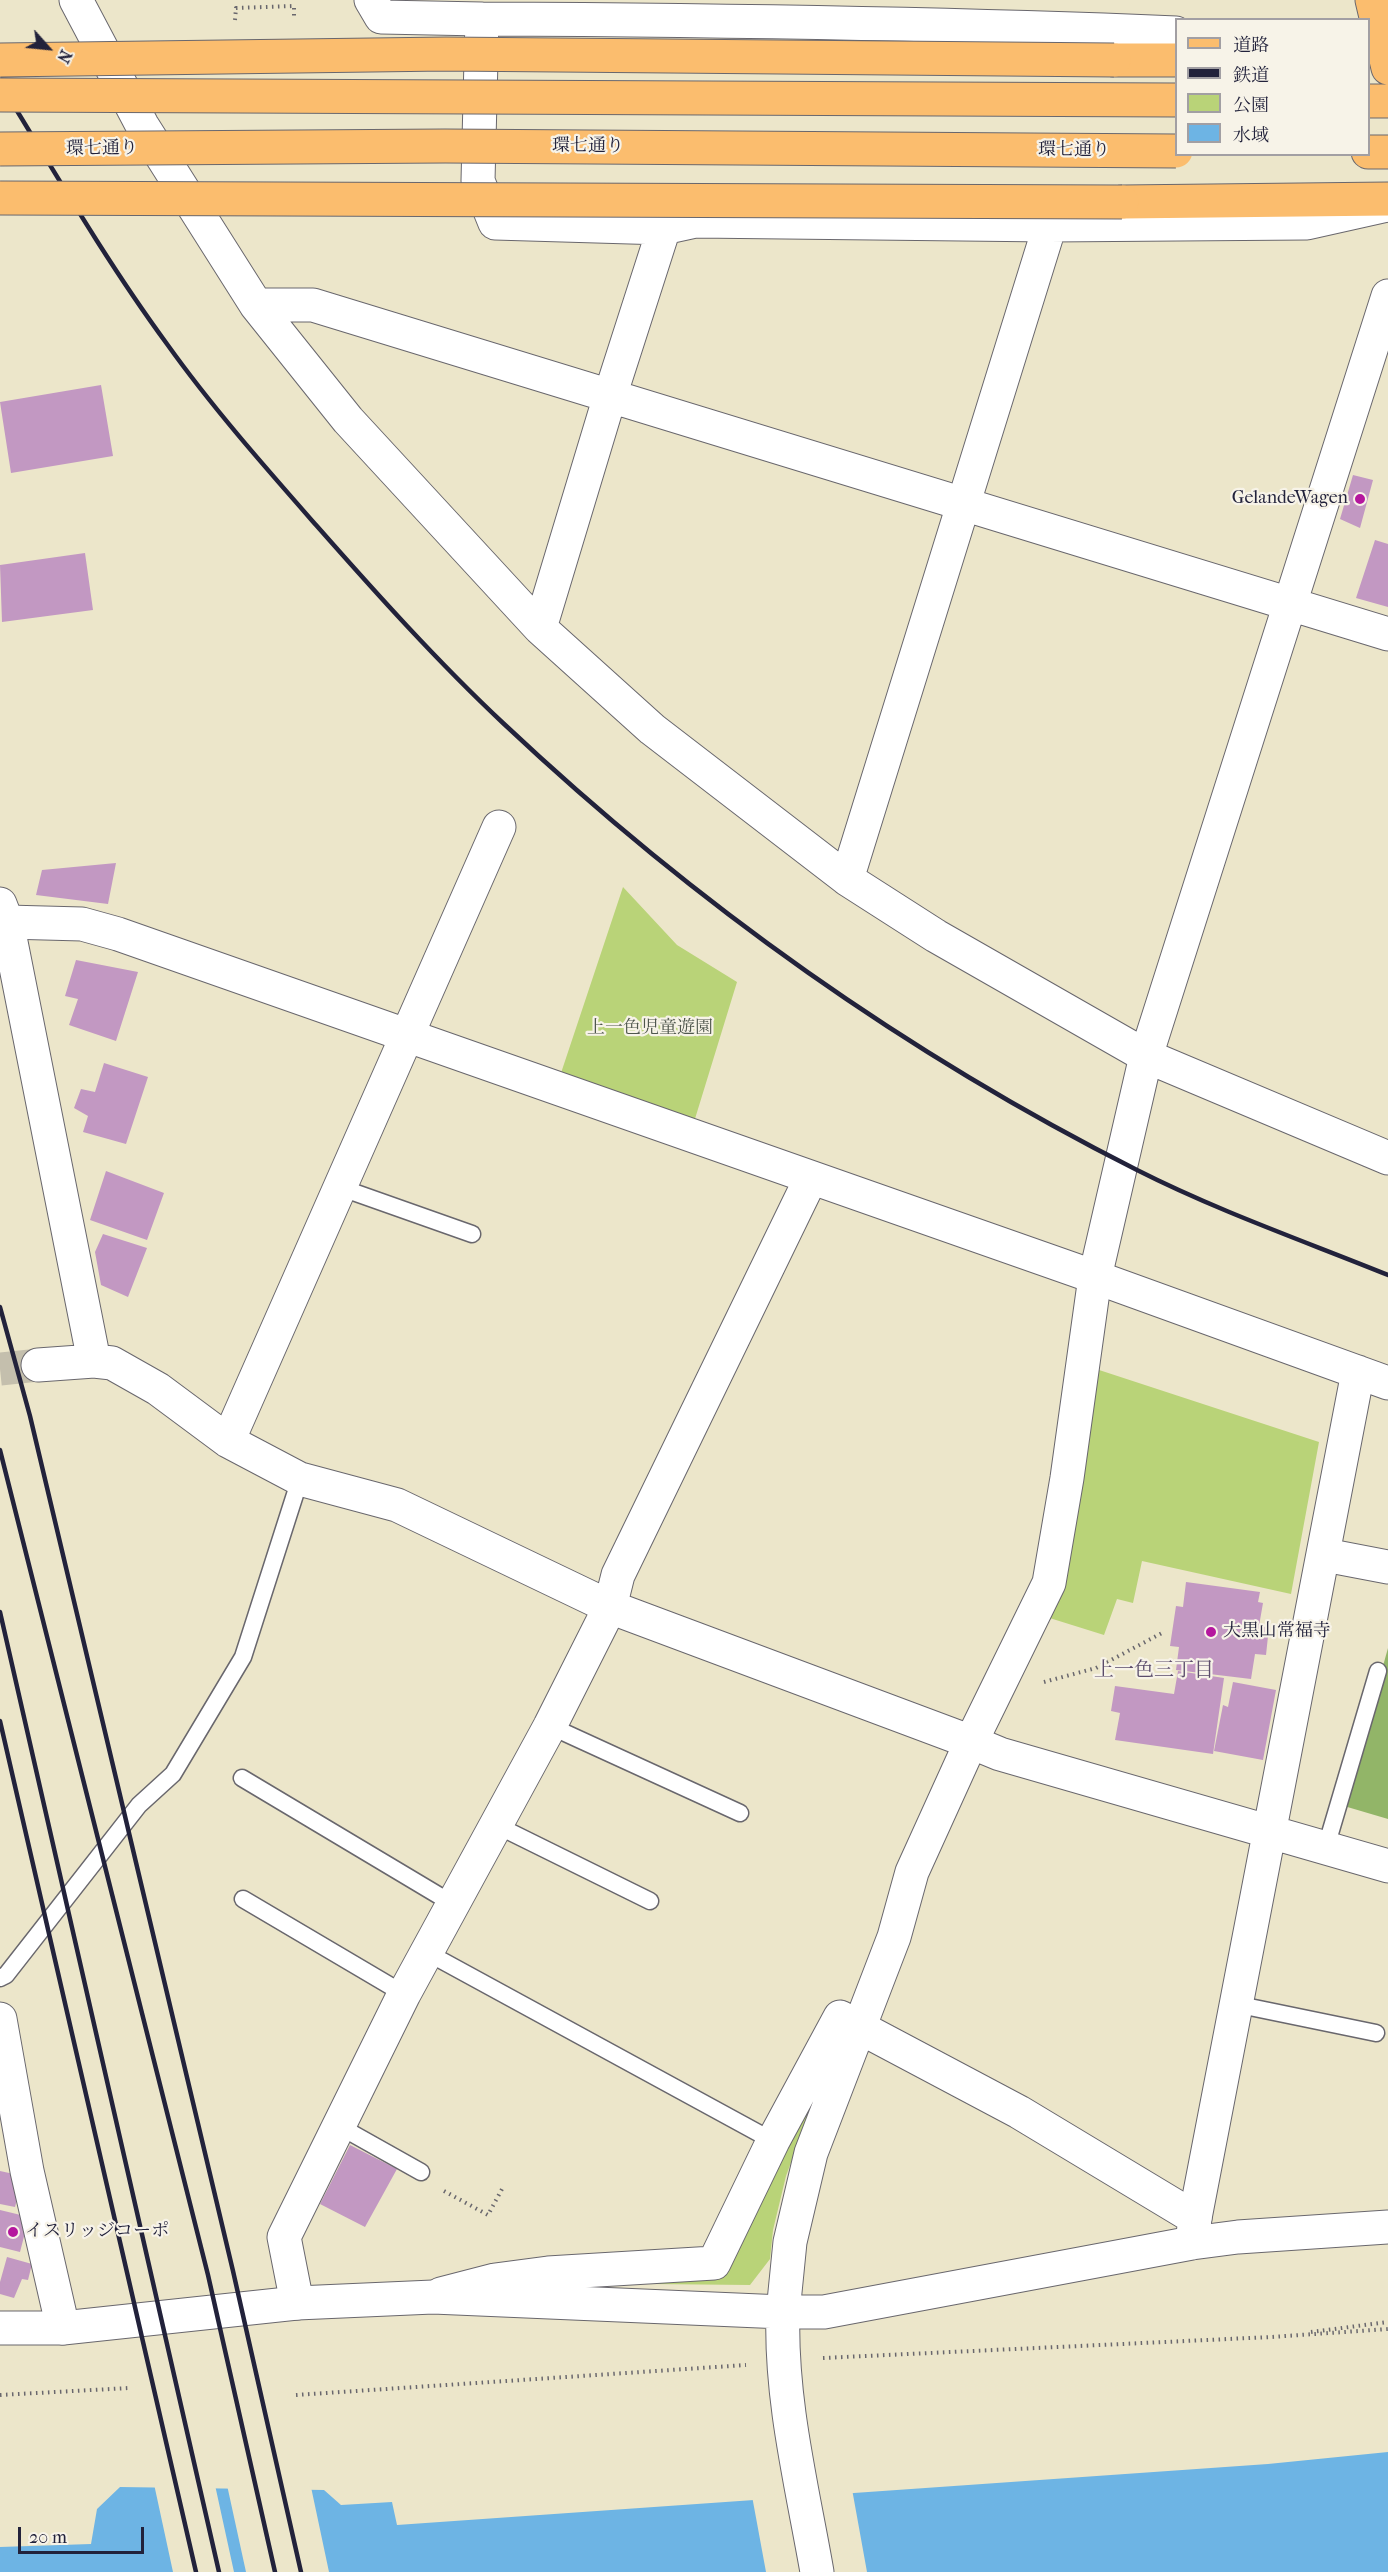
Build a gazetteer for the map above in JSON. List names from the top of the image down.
{
  "streets": {
    "main road": ["環七通り"]
  },
  "districts": ["上一色三丁目"],
  "parks": ["上一色児童遊園"],
  "places": ["GelandeWagen", "大黒山常福寺", "イスリッジコーポ"],
  "legend": [
    "道路",
    "鉄道",
    "公園",
    "水域"
  ],
  "scale_bar": "20 m",
  "north": "bottom right"
}
